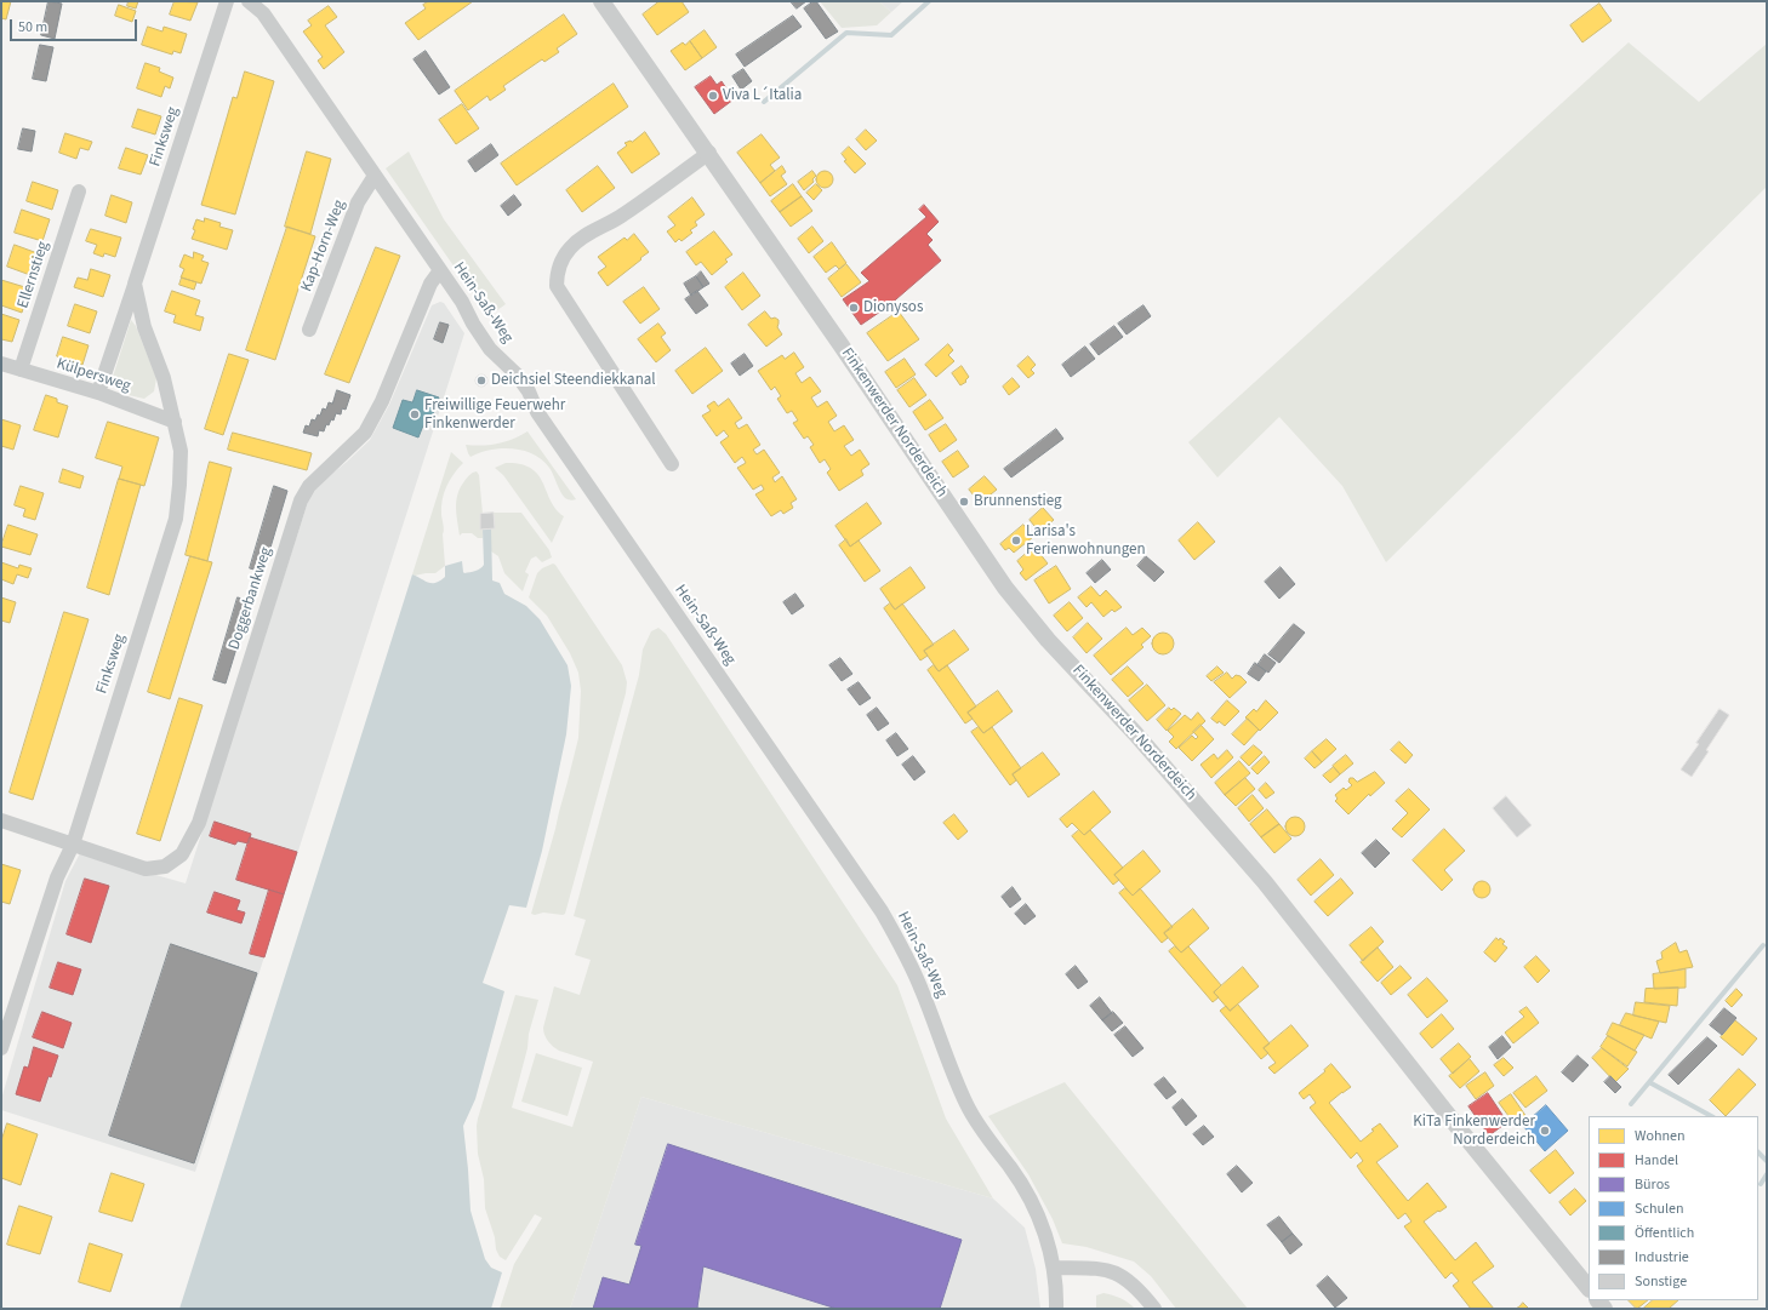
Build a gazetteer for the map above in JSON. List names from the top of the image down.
{
  "streets": {
    "street": [
      "Finksweg",
      "Kap-Horn-Weg",
      "Ellernstieg",
      "Hein-Saß-Weg",
      "Külpersweg",
      "Finkenwerder Norderdeich",
      "Doggerbankweg"
    ]
  },
  "crossings": [
    ["Finksweg", "Külpersweg"],
    ["Finksweg", "Doggerbankweg"],
    ["Kap-Horn-Weg", "Hein-Saß-Weg"],
    ["Ellernstieg", "Külpersweg"],
    ["Hein-Saß-Weg", "Doggerbankweg"]
  ],
  "places": [
    "Viva L´Italia",
    "Dionysos",
    "Deichsiel Steendiekkanal",
    "Freiwillige Feuerwehr Finkenwerder",
    "Brunnenstieg",
    "Larisa's Ferienwohnungen",
    "KiTa Finkenwerder Norderdeich"
  ],
  "legend": [
    "Wohnen",
    "Handel",
    "Büros",
    "Schulen",
    "Öffentlich",
    "Industrie",
    "Sonstige"
  ],
  "scale_bar": "50 m"
}
